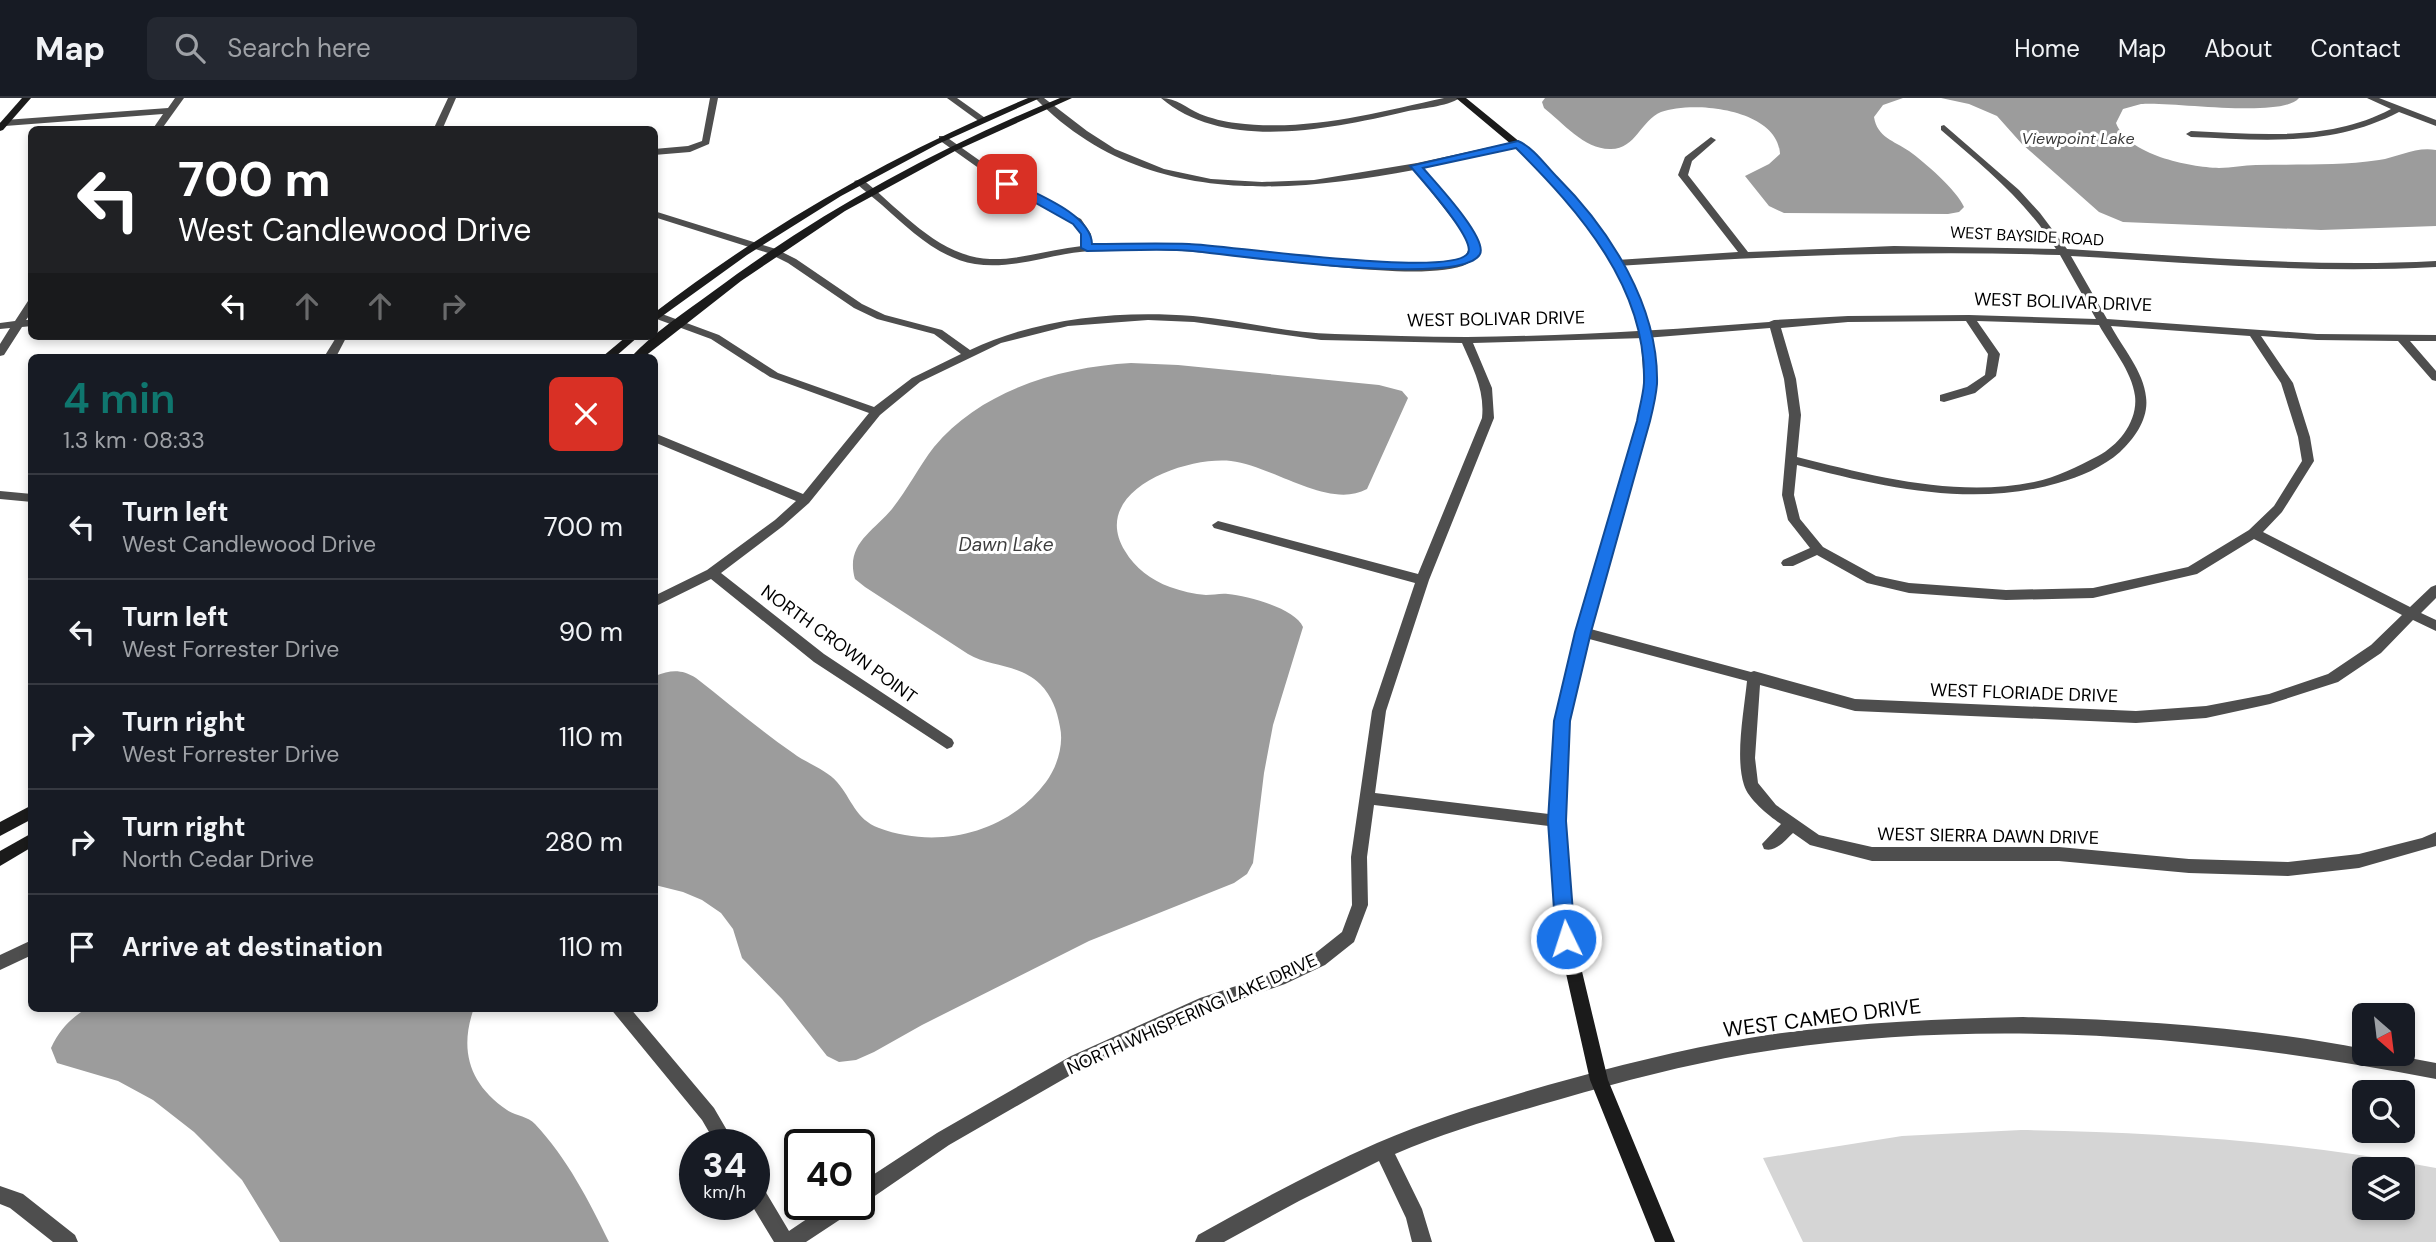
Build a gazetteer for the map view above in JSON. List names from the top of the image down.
{
  "streets": {
    "street": [
      "WEST BAYSIDE ROAD",
      "WEST BOLIVAR DRIVE",
      "NORTH CROWN POINT",
      "WEST FLORIADE DRIVE",
      "WEST SIERRA DAWN DRIVE",
      "NORTH WHISPERING LAKE DRIVE",
      "WEST CAMEO DRIVE"
    ]
  },
  "crossings": [
    ["WEST BOLIVAR DRIVE", "NORTH CROWN POINT"],
    ["WEST BOLIVAR DRIVE", "NORTH WHISPERING LAKE DRIVE"],
    ["WEST FLORIADE DRIVE", "WEST SIERRA DAWN DRIVE"]
  ],
  "water": ["Viewpoint Lake", "Dawn Lake"],
  "north": "bottom right",
  "page": {
    "header": "Map",
    "search": "Search here",
    "nav": [
      "Home",
      "Map",
      "About",
      "Contact"
    ],
    "turn": ["700 m", "West Candlewood Drive"],
    "heading": ["4 min", "1.3 km · 08:33"],
    "list": [
      {
        "name": "Turn left",
        "note": "West Candlewood Drive",
        "value": "700 m"
      },
      {
        "name": "Turn left",
        "note": "West Forrester Drive",
        "value": "90 m"
      },
      {
        "name": "Turn right",
        "note": "West Forrester Drive",
        "value": "110 m"
      },
      {
        "name": "Turn right",
        "note": "North Cedar Drive",
        "value": "280 m"
      },
      {
        "name": "Arrive at destination",
        "value": "110 m"
      }
    ],
    "speed": "34 km/h",
    "limit": "40"
  }
}
